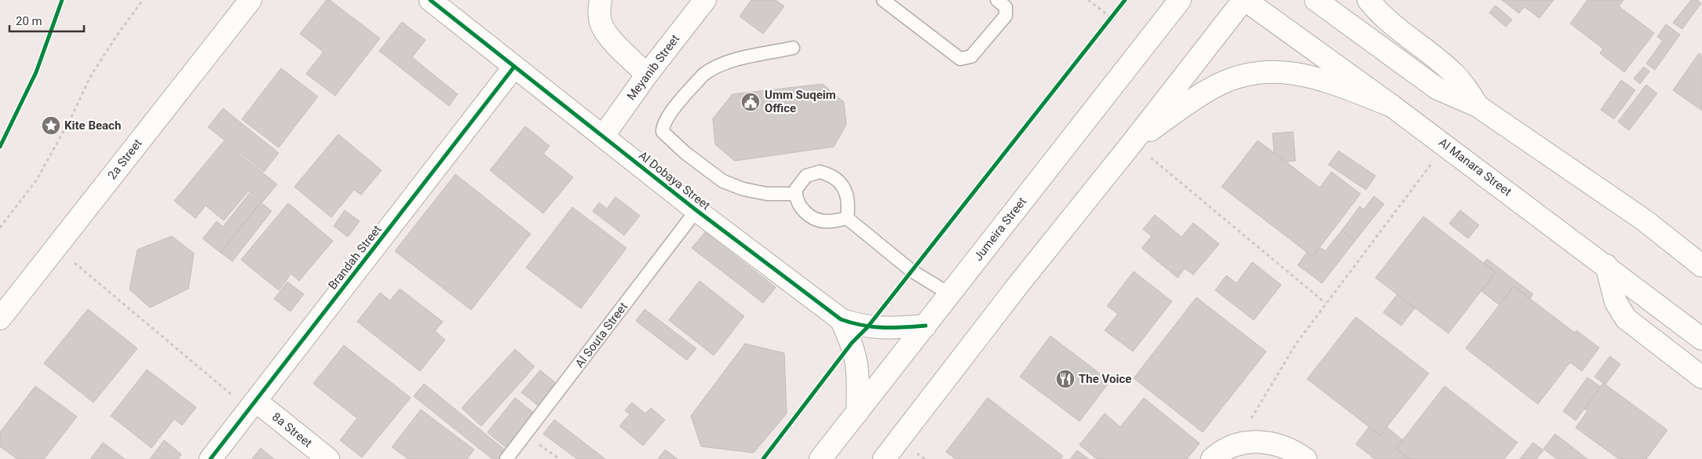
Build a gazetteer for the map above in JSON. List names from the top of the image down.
{
  "streets": {
    "main road": [
      "Meyanib Street",
      "2a Street",
      "Al Manara Street",
      "Al Dobaya Street",
      "Jumeira Street",
      "Brandah Street",
      "8a Street"
    ],
    "lane": ["Al Souta Street"]
  },
  "crossings": [
    ["Meyanib Street", "Al Dobaya Street"],
    ["Al Dobaya Street", "Jumeira Street"],
    ["Al Dobaya Street", "Brandah Street"],
    ["Al Dobaya Street", "Al Souta Street"],
    ["Brandah Street", "8a Street"]
  ],
  "places": {
    "public building": ["Umm Suqeim Office"],
    "place": ["Kite Beach"],
    "restaurant": ["The Voice"]
  },
  "scale_bar": "20 m"
}
